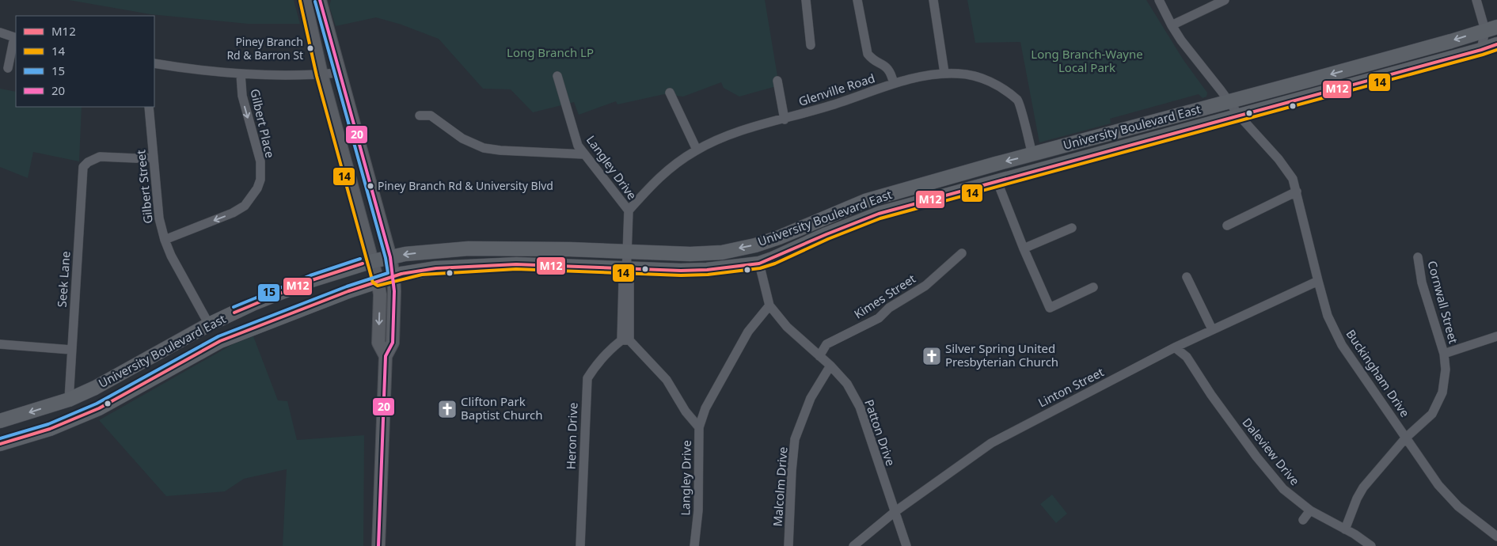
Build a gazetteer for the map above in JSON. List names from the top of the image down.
{
  "streets": {
    "main road": ["University Boulevard East"],
    "street": [
      "Glenville Road",
      "Gilbert Place",
      "Langley Drive",
      "Gilbert Street",
      "Seek Lane",
      "Kimes Street",
      "Cornwall Street",
      "Buckingham Drive",
      "Linton Street",
      "Patton Drive",
      "Heron Drive",
      "Daleview Drive",
      "Malcolm Drive"
    ]
  },
  "crossings": [
    ["Glenville Road", "University Boulevard East"],
    ["Glenville Road", "Langley Drive"],
    ["Gilbert Place", "Gilbert Street"],
    ["University Boulevard East", "Langley Drive"],
    ["University Boulevard East", "Gilbert Street"],
    ["University Boulevard East", "Seek Lane"],
    ["University Boulevard East", "Buckingham Drive"],
    ["University Boulevard East", "Patton Drive"],
    ["Langley Drive", "Heron Drive"],
    ["Gilbert Street", "Seek Lane"],
    ["Kimes Street", "Patton Drive"],
    ["Cornwall Street", "Buckingham Drive"],
    ["Cornwall Street", "Daleview Drive"],
    ["Buckingham Drive", "Linton Street"],
    ["Linton Street", "Patton Drive"],
    ["Linton Street", "Daleview Drive"],
    ["Patton Drive", "Malcolm Drive"]
  ],
  "one_way": ["Gilbert Place"],
  "parks": ["Long Branch LP", "Long Branch-Wayne Local Park"],
  "places": {
    "other": ["Piney Branch Rd & Barron St", "Piney Branch Rd & University Blvd"],
    "church": ["Silver Spring United Presbyterian Church", "Clifton Park Baptist Church"]
  },
  "lines": [
    "transit line 20",
    "transit line 14",
    "transit line 15",
    "transit line M12"
  ],
  "legend": [
    "M12",
    "14",
    "15",
    "20"
  ]
}
